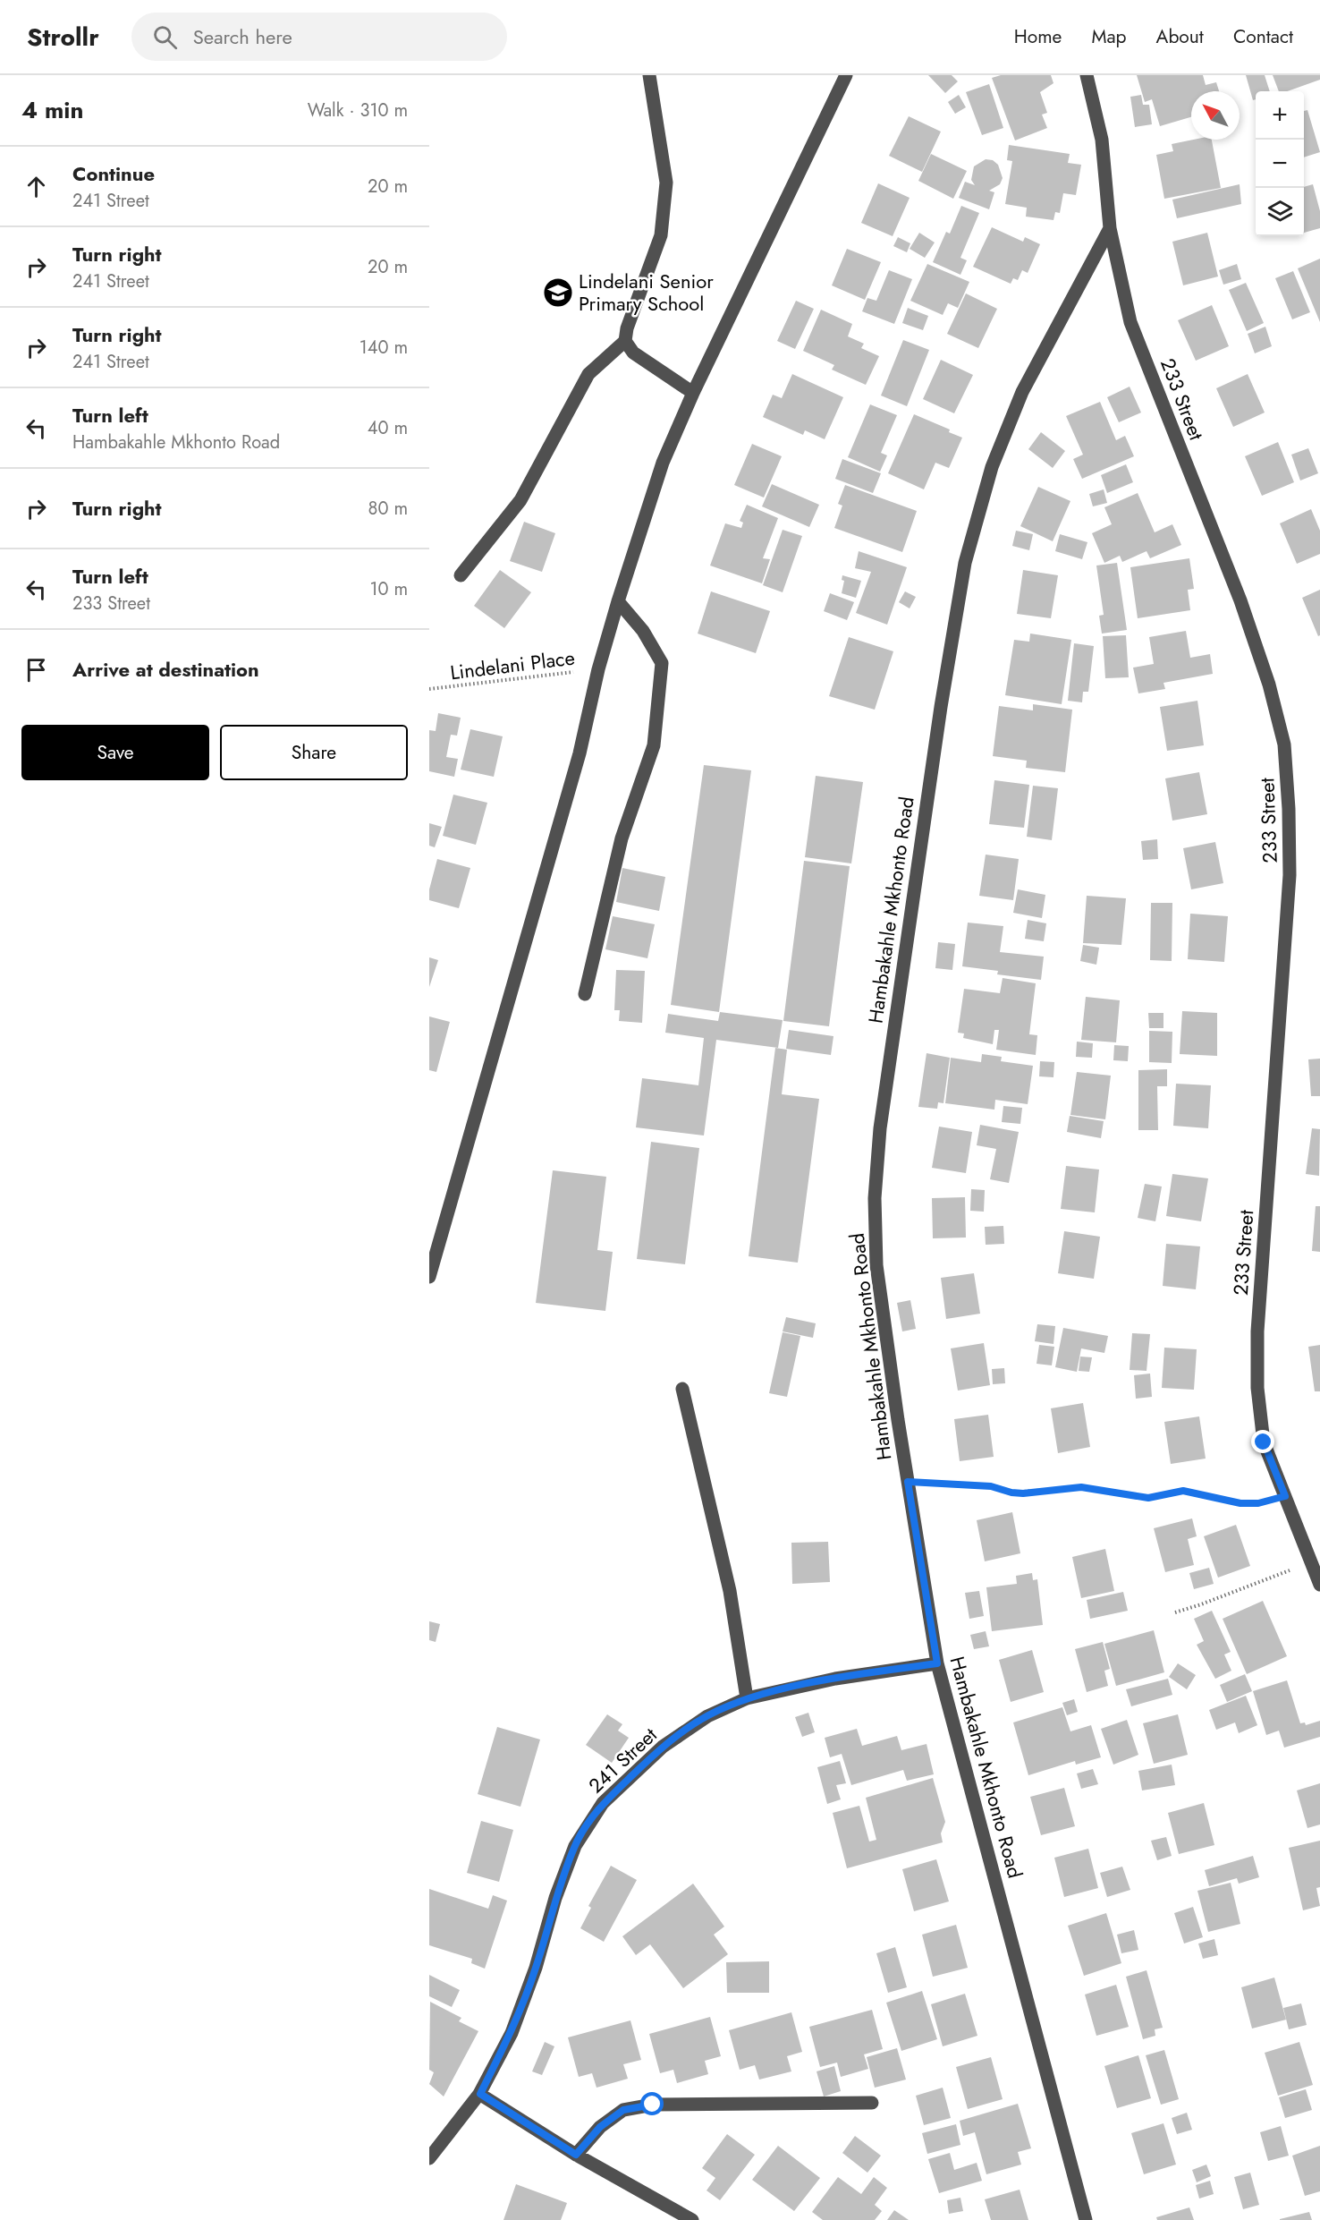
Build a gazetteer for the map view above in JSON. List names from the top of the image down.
{
  "streets": {
    "street": ["233 Street", "Hambakahle Mkhonto Road", "241 Street"],
    "path": ["Lindelani Place"]
  },
  "crossings": [
    ["233 Street", "Hambakahle Mkhonto Road"],
    ["Hambakahle Mkhonto Road", "241 Street"]
  ],
  "places": {
    "school or university": ["Lindelani Senior Primary School"]
  },
  "north": "top left",
  "page": {
    "header": "Strollr",
    "search": "Search here",
    "nav": [
      "Home",
      "Map",
      "About",
      "Contact"
    ],
    "heading": ["4 min", "Walk · 310 m"],
    "map_buttons": ["+", "−"],
    "list": [
      ["Continue", "241 Street", "20 m"],
      ["Turn right", "241 Street", "20 m"],
      ["Turn right", "241 Street", "140 m"],
      ["Turn left", "Hambakahle Mkhonto Road", "40 m"],
      ["Turn right", "80 m"],
      ["Turn left", "233 Street", "10 m"],
      "Arrive at destination"
    ],
    "buttons": ["Save", "Share"]
  }
}
